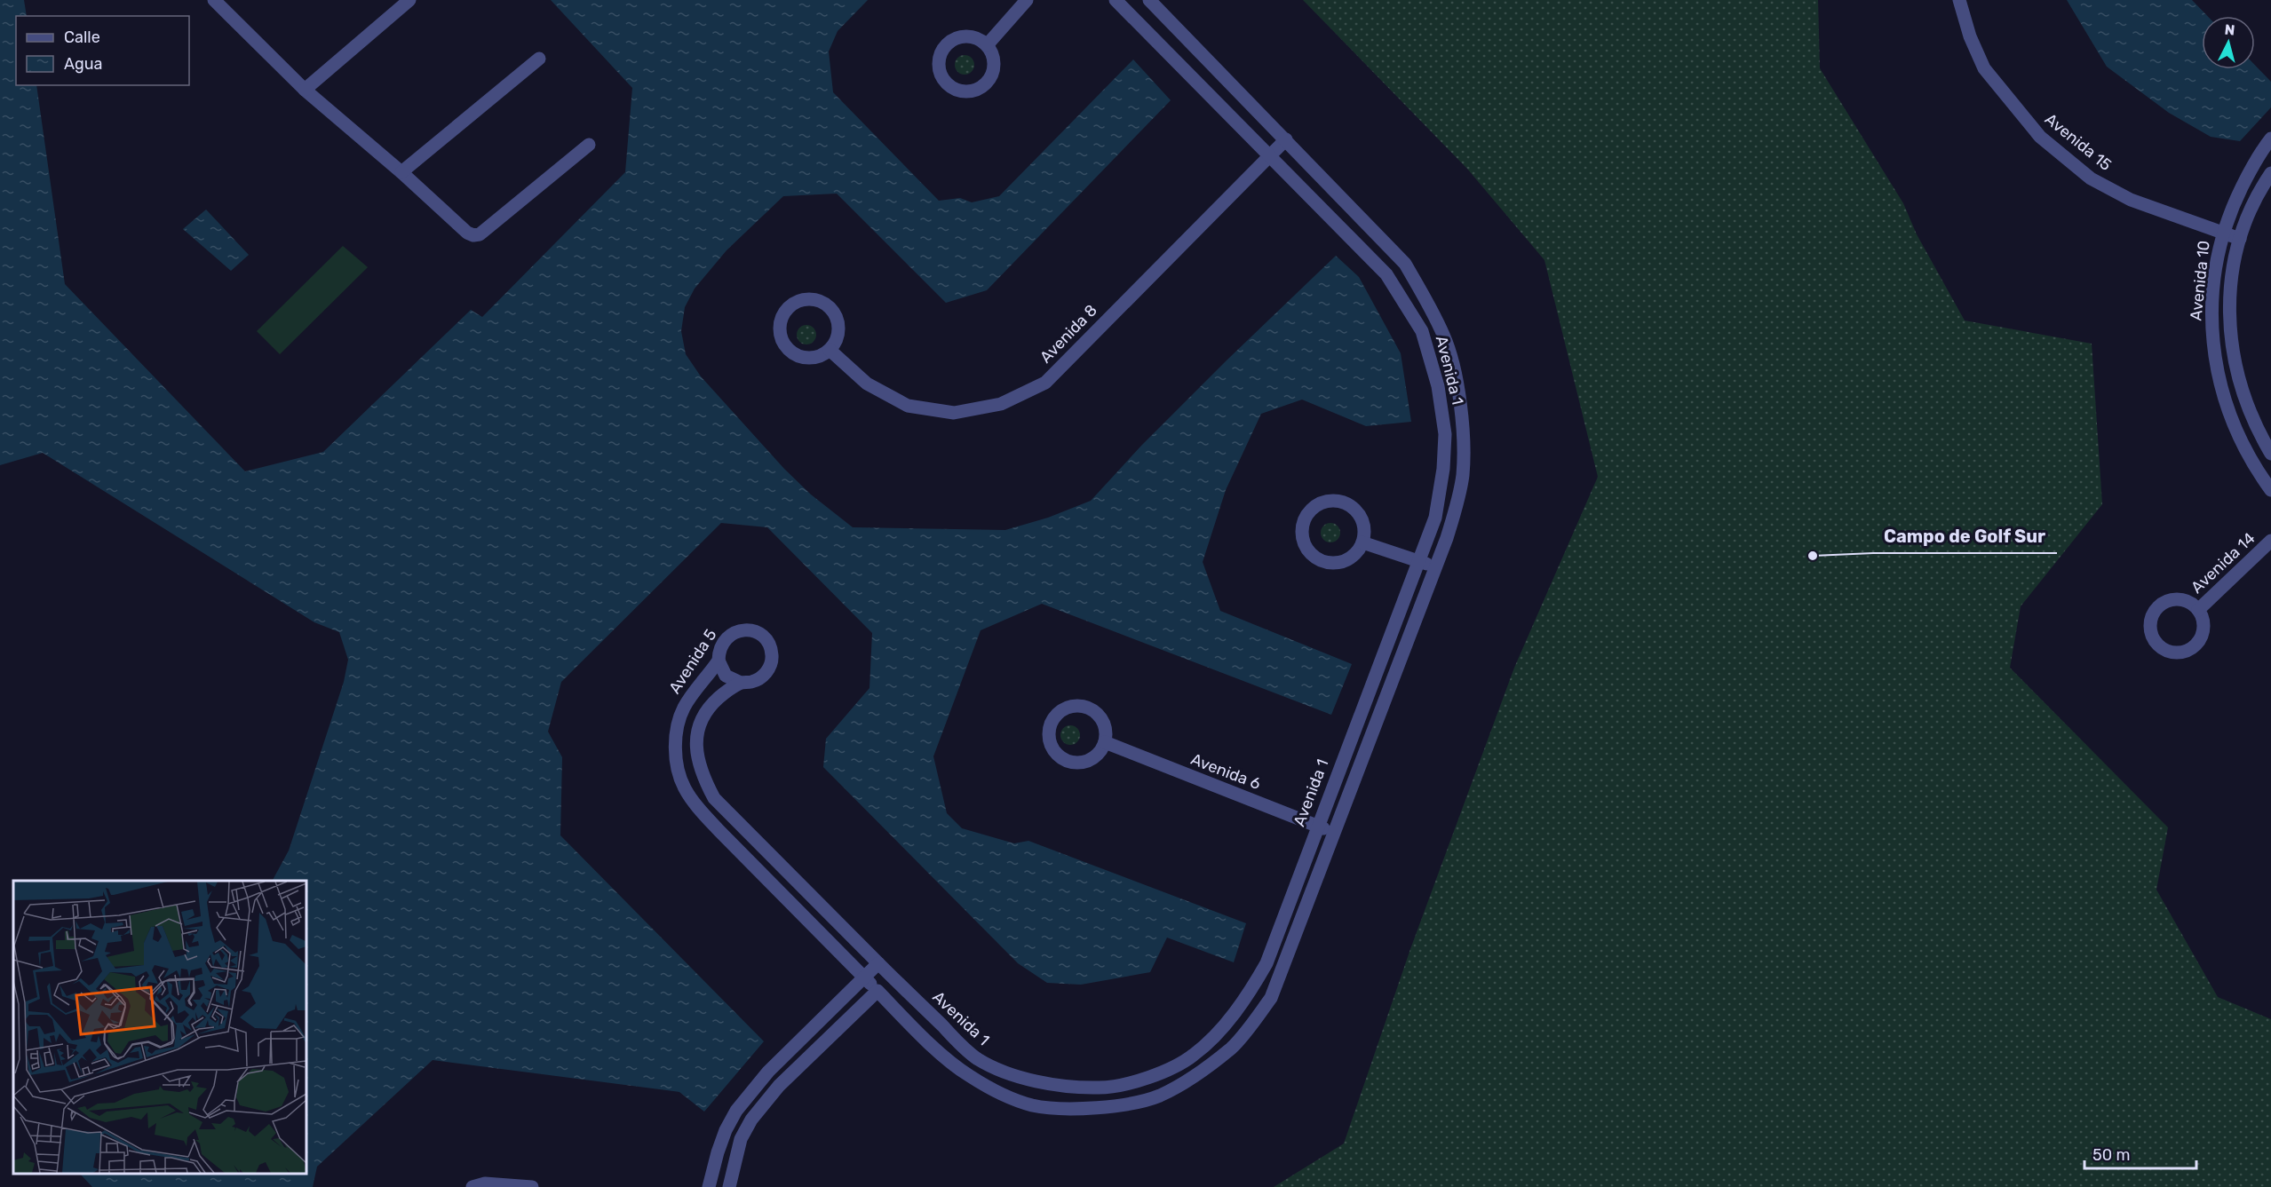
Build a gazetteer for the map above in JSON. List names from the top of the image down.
{
  "streets": {
    "street": [
      "Avenida 15",
      "Avenida 10",
      "Avenida 8",
      "Avenida 1",
      "Avenida 14",
      "Avenida 5",
      "Avenida 6"
    ]
  },
  "crossings": [
    ["Avenida 15", "Avenida 10"],
    ["Avenida 8", "Avenida 1"],
    ["Avenida 1", "Avenida 5"],
    ["Avenida 1", "Avenida 6"]
  ],
  "places": ["Campo de Golf Sur"],
  "legend": ["Calle", "Agua"],
  "scale_bar": "50 m",
  "north": "top"
}
